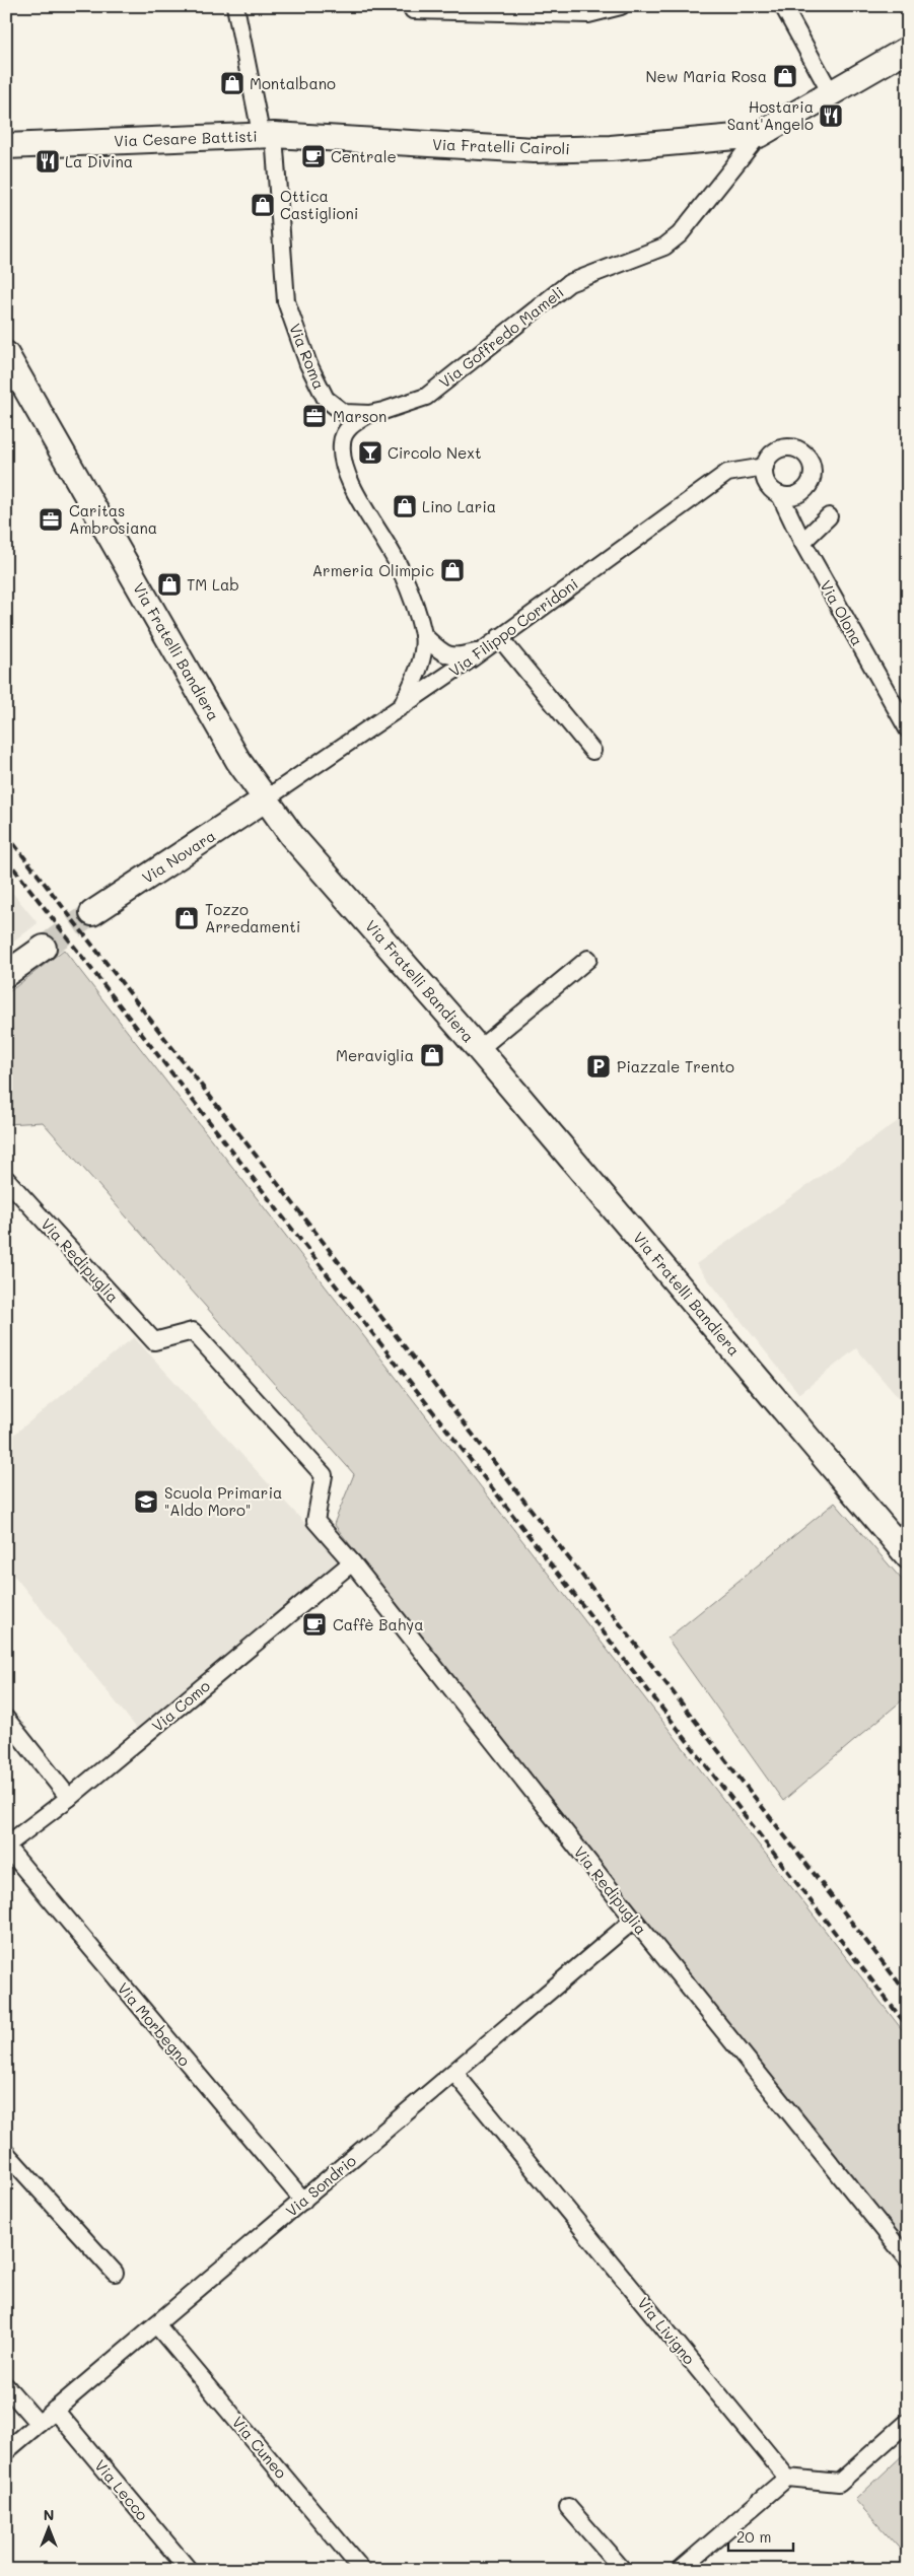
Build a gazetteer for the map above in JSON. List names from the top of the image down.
{
  "streets": {
    "street": [
      "Via Cesare Battisti",
      "Via Fratelli Cairoli",
      "Via Goffredo Mameli",
      "Via Roma",
      "Via Olona",
      "Via Filippo Corridoni",
      "Via Fratelli Bandiera",
      "Via Novara",
      "Via Redipuglia",
      "Via Como",
      "Via Morbegno",
      "Via Sondrio",
      "Via Livigno",
      "Via Cuneo",
      "Via Lecco"
    ]
  },
  "crossings": [
    ["Via Cesare Battisti", "Via Fratelli Cairoli"],
    ["Via Cesare Battisti", "Via Roma"],
    ["Via Fratelli Cairoli", "Via Goffredo Mameli"],
    ["Via Fratelli Cairoli", "Via Roma"],
    ["Via Goffredo Mameli", "Via Roma"],
    ["Via Olona", "Via Filippo Corridoni"],
    ["Via Filippo Corridoni", "Via Fratelli Bandiera"],
    ["Via Filippo Corridoni", "Via Novara"],
    ["Via Fratelli Bandiera", "Via Novara"],
    ["Via Redipuglia", "Via Como"],
    ["Via Redipuglia", "Via Sondrio"],
    ["Via Como", "Via Morbegno"],
    ["Via Morbegno", "Via Sondrio"],
    ["Via Sondrio", "Via Livigno"],
    ["Via Sondrio", "Via Cuneo"],
    ["Via Sondrio", "Via Lecco"]
  ],
  "places": {
    "shop": [
      "New Maria Rosa",
      "Montalbano",
      "Ottica Castiglioni",
      "Lino Laria",
      "Armeria Olimpic",
      "TM Lab",
      "Tozzo Arredamenti",
      "Meraviglia"
    ],
    "restaurant": ["Hostaria Sant'Angelo", "La Divina"],
    "cafe": ["Centrale", "Caffè Bahya"],
    "office": ["Marson", "Caritas Ambrosiana"],
    "bar": ["Circolo Next"],
    "parking": ["Piazzale Trento"],
    "school or university": ["Scuola Primaria \"Aldo Moro\""]
  },
  "scale_bar": "20 m",
  "north": "top"
}
